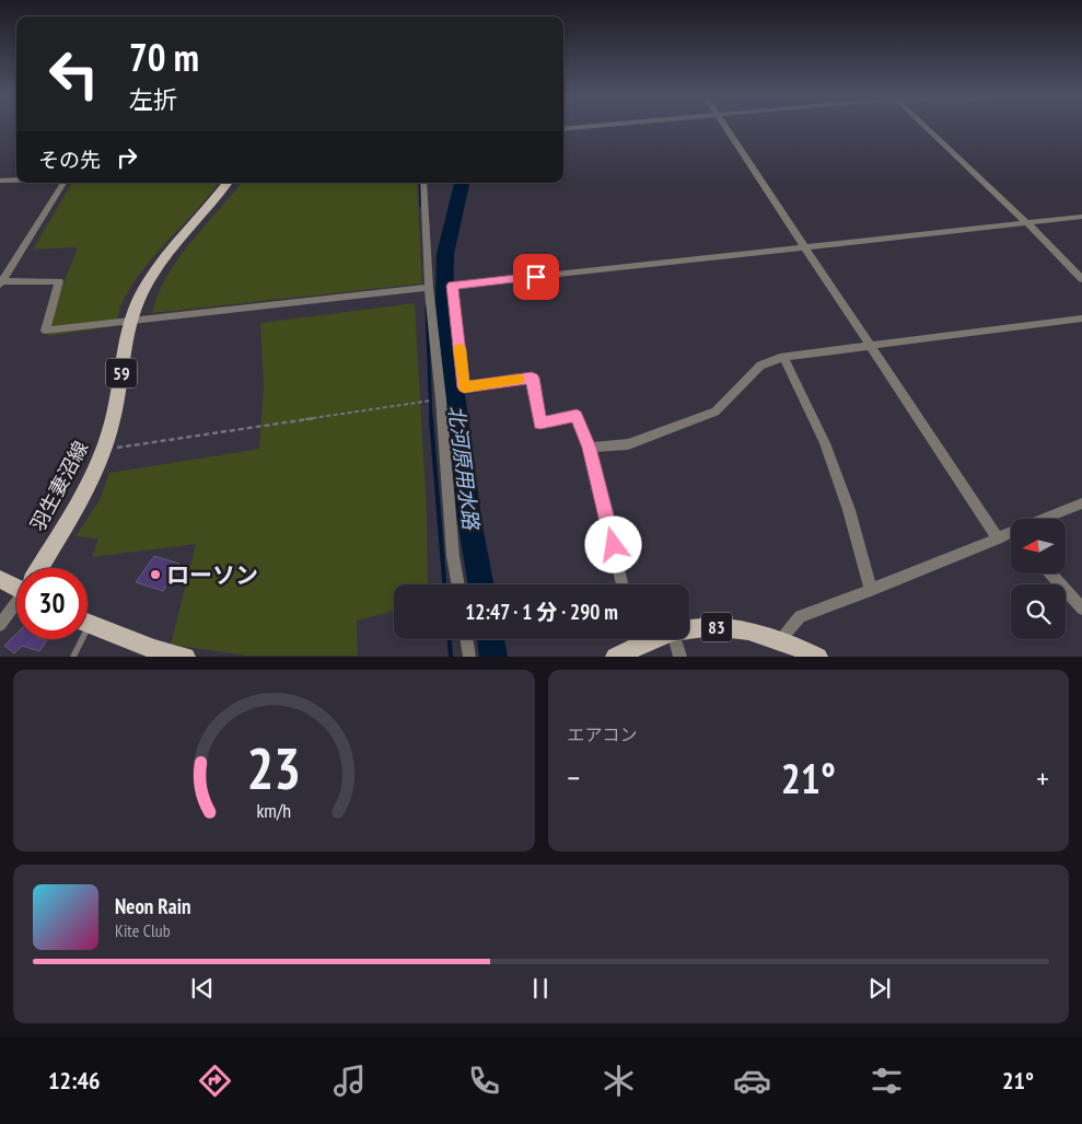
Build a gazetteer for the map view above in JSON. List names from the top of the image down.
{
  "streets": {
    "main road": ["59", "羽生妻沼線", "83"]
  },
  "water": ["北河原用水路"],
  "places": ["ローソン"],
  "north": "left",
  "page": {
    "turn": ["70 m", "左折"],
    "then": "その先",
    "limit": "30",
    "trip": "12:47 · 1 分 · 290 m",
    "tile": "エアコン",
    "heat": ["−", "21°", "+"],
    "song": ["Neon Rain", "Kite Club"],
    "tabs": ["12:46", "21°"],
    "gauge": ["23", "km/h"]
  }
}
